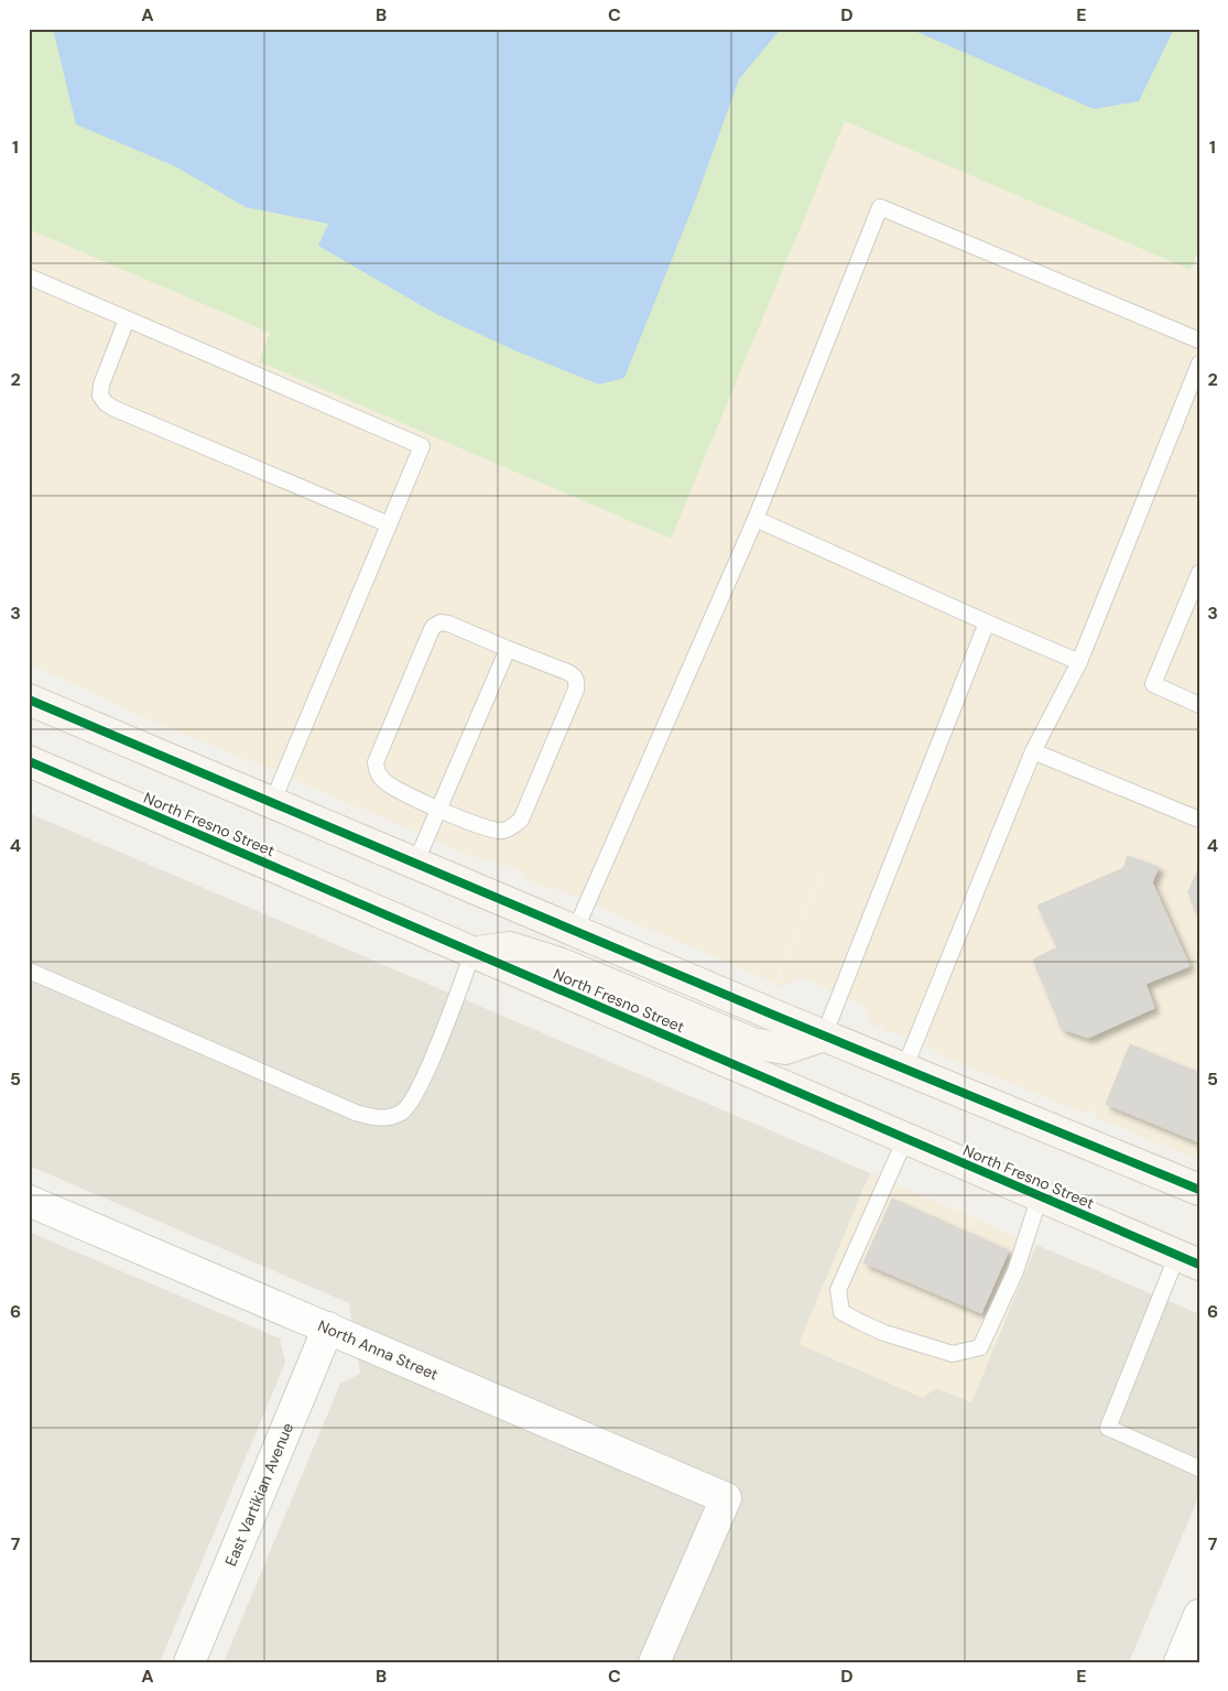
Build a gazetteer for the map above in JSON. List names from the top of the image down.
{
  "streets": {
    "main road": ["North Fresno Street"],
    "street": ["North Anna Street", "East Vartikian Avenue"]
  },
  "crossings": [
    ["North Anna Street", "East Vartikian Avenue"]
  ],
  "grid": {
    "columns": [
      "A",
      "B",
      "C",
      "D",
      "E"
    ],
    "rows": [
      "1",
      "2",
      "3",
      "4",
      "5",
      "6",
      "7"
    ]
  }
}
